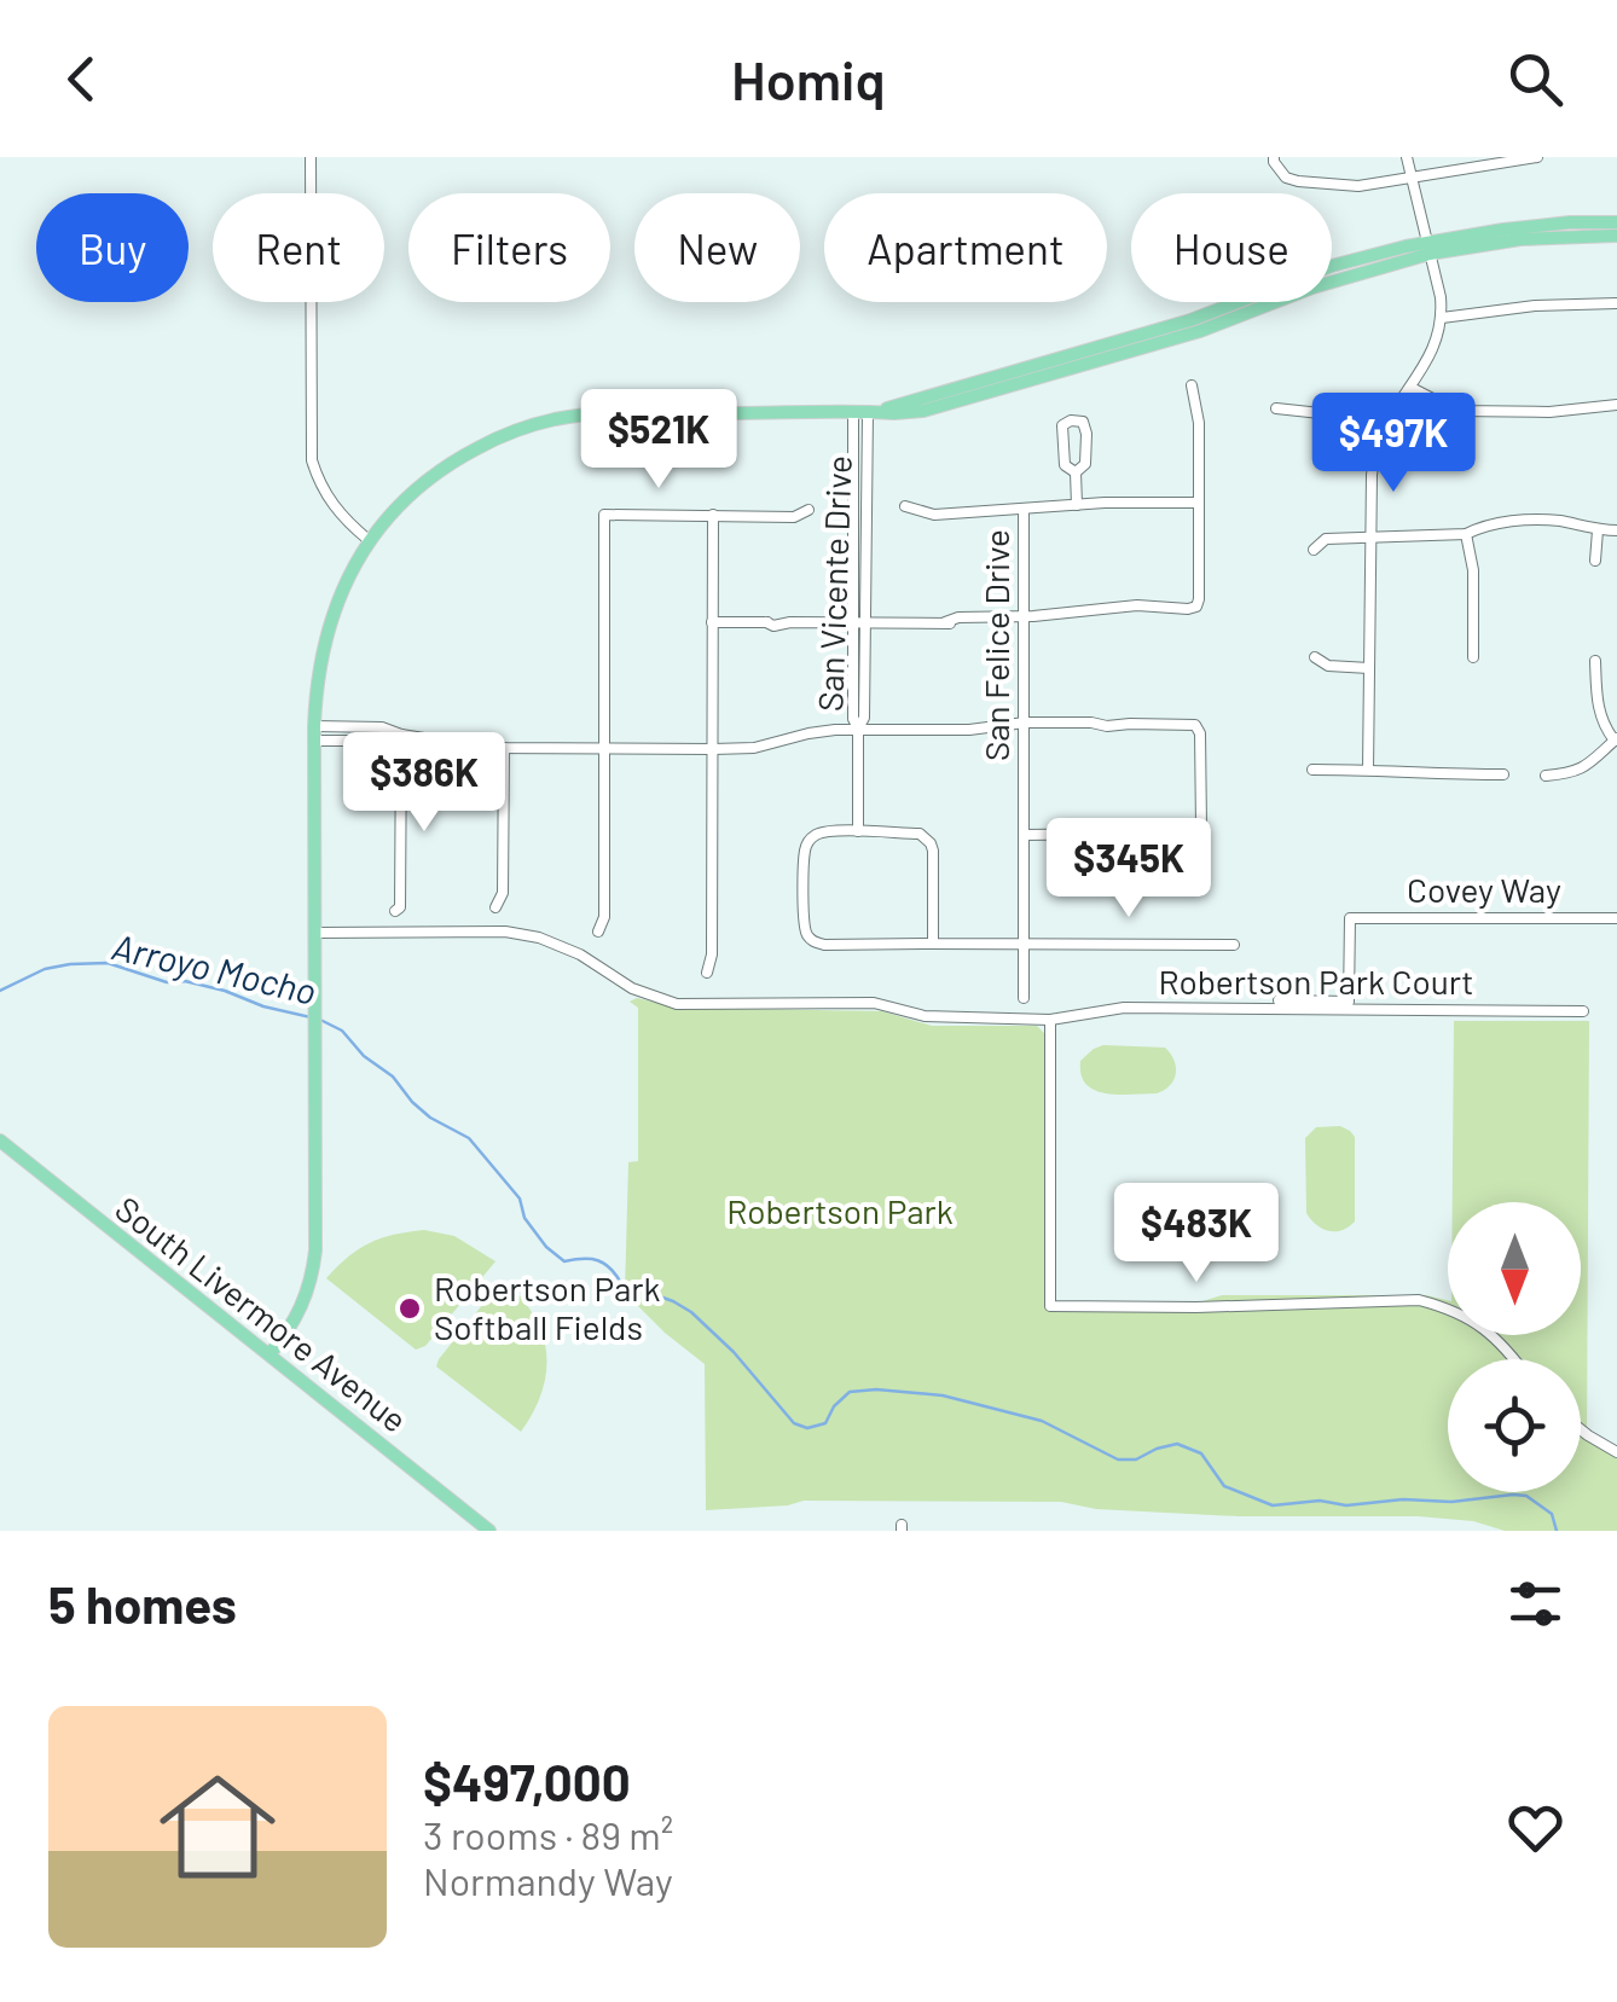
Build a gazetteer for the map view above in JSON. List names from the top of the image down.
{
  "streets": {
    "main road": ["South Livermore Avenue"],
    "street": [
      "San Vicente Drive",
      "San Felice Drive",
      "Covey Way",
      "Robertson Park Court"
    ]
  },
  "water": ["Arroyo Mocho"],
  "parks": ["Robertson Park"],
  "places": ["Robertson Park Softball Fields"],
  "north": "bottom",
  "page": {
    "header": "Homiq",
    "chip": [
      "Buy",
      "Rent",
      "Filters",
      "New",
      "Apartment",
      "House"
    ],
    "price": [
      "$521K",
      "$497K",
      "$386K",
      "$345K",
      "$483K"
    ],
    "heading": "5 homes",
    "list": [
      {
        "name": "$497,000",
        "note": "3 rooms · 89 m² · Normandy Way"
      }
    ]
  }
}
